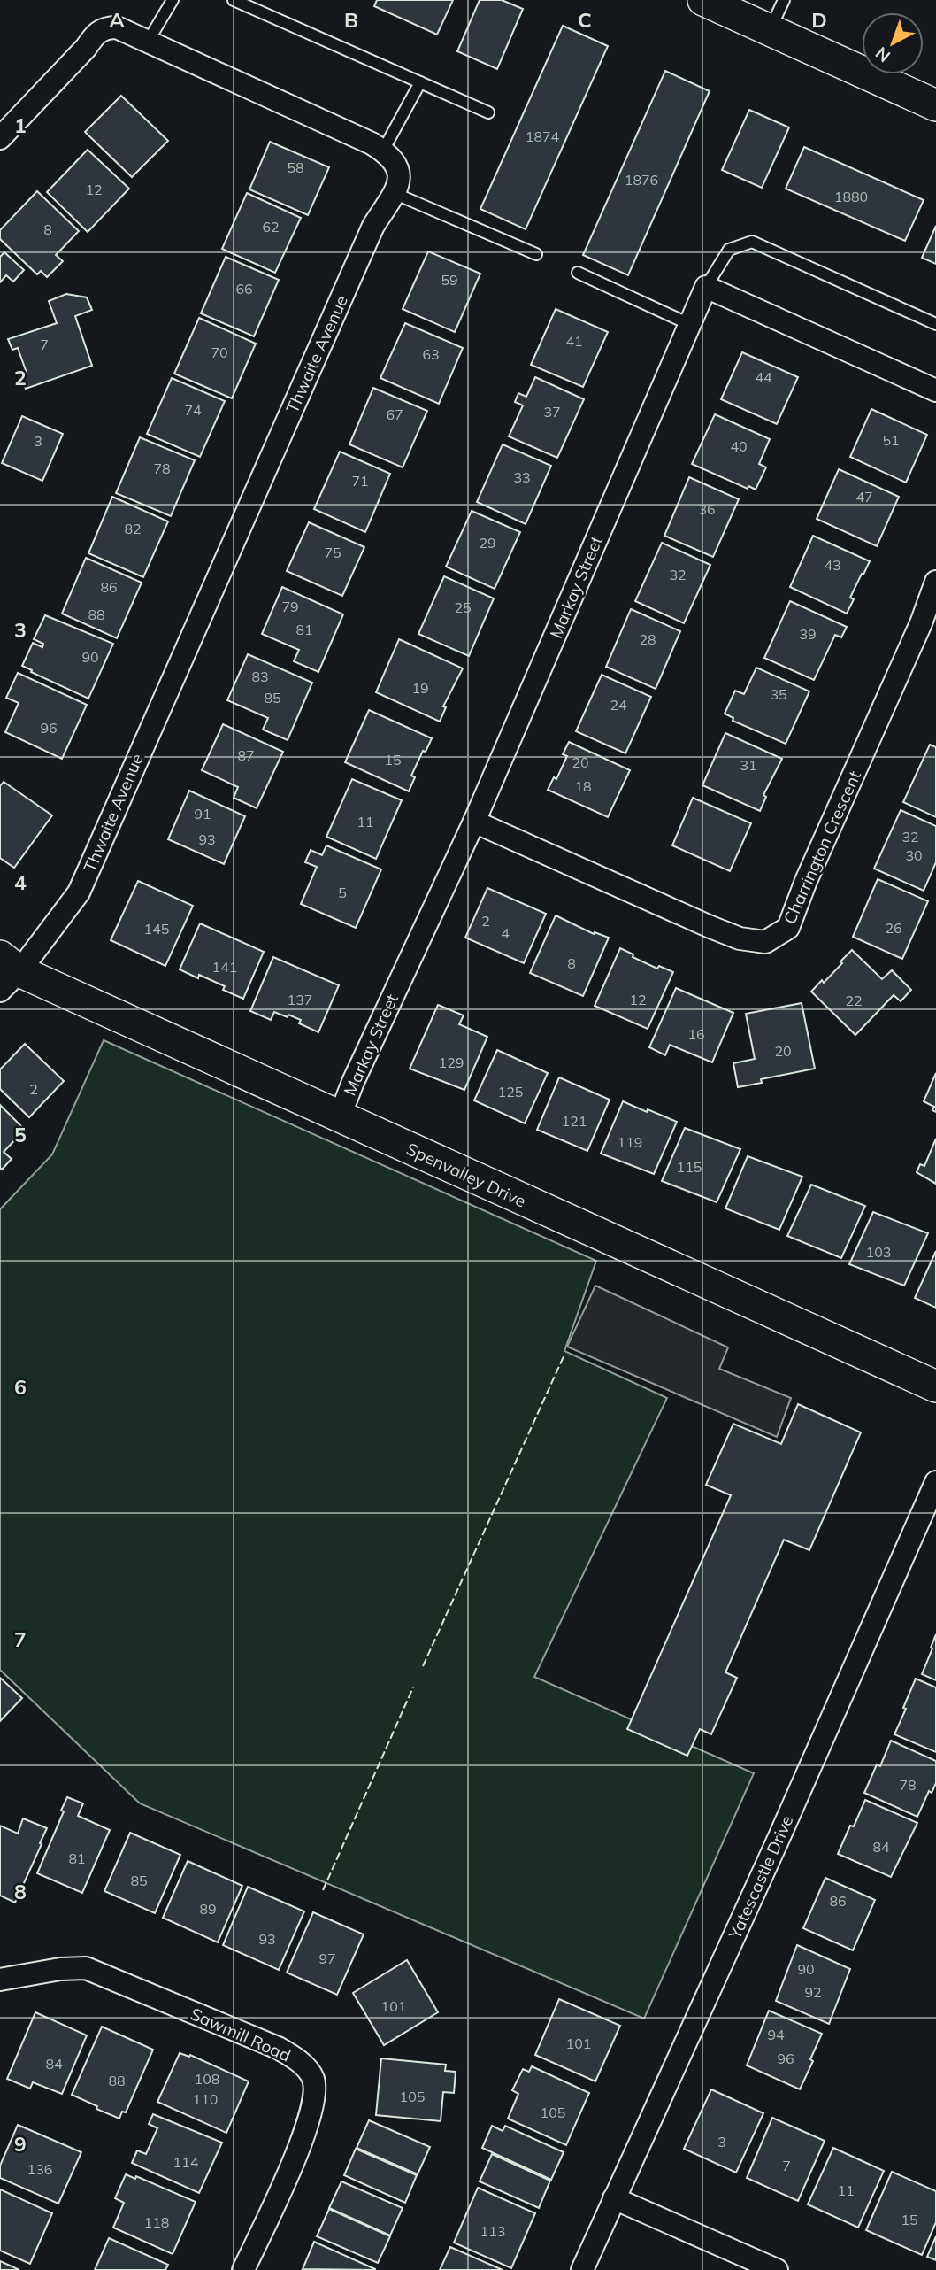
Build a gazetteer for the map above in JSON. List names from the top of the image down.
{
  "streets": {
    "street": [
      "Thwaite Avenue",
      "Markay Street",
      "Charrington Crescent",
      "Spenvalley Drive",
      "Yatescastle Drive",
      "Sawmill Road"
    ]
  },
  "crossings": [
    ["Thwaite Avenue", "Spenvalley Drive"],
    ["Markay Street", "Charrington Crescent"],
    ["Markay Street", "Spenvalley Drive"]
  ],
  "house_numbers": [
    "1874",
    "58",
    "1876",
    "12",
    "1880",
    "62",
    "8",
    "59",
    "66",
    "41",
    "7",
    "70",
    "63",
    "44",
    "74",
    "37",
    "67",
    "51",
    "3",
    "40",
    "78",
    "33",
    "71",
    "47",
    "36",
    "82",
    "29",
    "75",
    "43",
    "32",
    "86",
    "79",
    "25",
    "88",
    "81",
    "39",
    "28",
    "90",
    "83",
    "19",
    "35",
    "85",
    "24",
    "96",
    "87",
    "15",
    "20",
    "31",
    "18",
    "91",
    "11",
    "32",
    "93",
    "30",
    "5",
    "2",
    "26",
    "145",
    "4",
    "8",
    "141",
    "137",
    "12",
    "22",
    "16",
    "20",
    "129",
    "2",
    "125",
    "121",
    "119",
    "115",
    "103",
    "78",
    "84",
    "81",
    "85",
    "86",
    "89",
    "93",
    "97",
    "90",
    "92",
    "101",
    "94",
    "101",
    "96",
    "84",
    "108",
    "88",
    "105",
    "110",
    "105",
    "3",
    "114",
    "7",
    "136",
    "11",
    "15",
    "118",
    "113"
  ],
  "north": "bottom left",
  "grid": {
    "columns": [
      "A",
      "B",
      "C",
      "D"
    ],
    "rows": [
      "1",
      "2",
      "3",
      "4",
      "5",
      "6",
      "7",
      "8",
      "9"
    ]
  }
}
